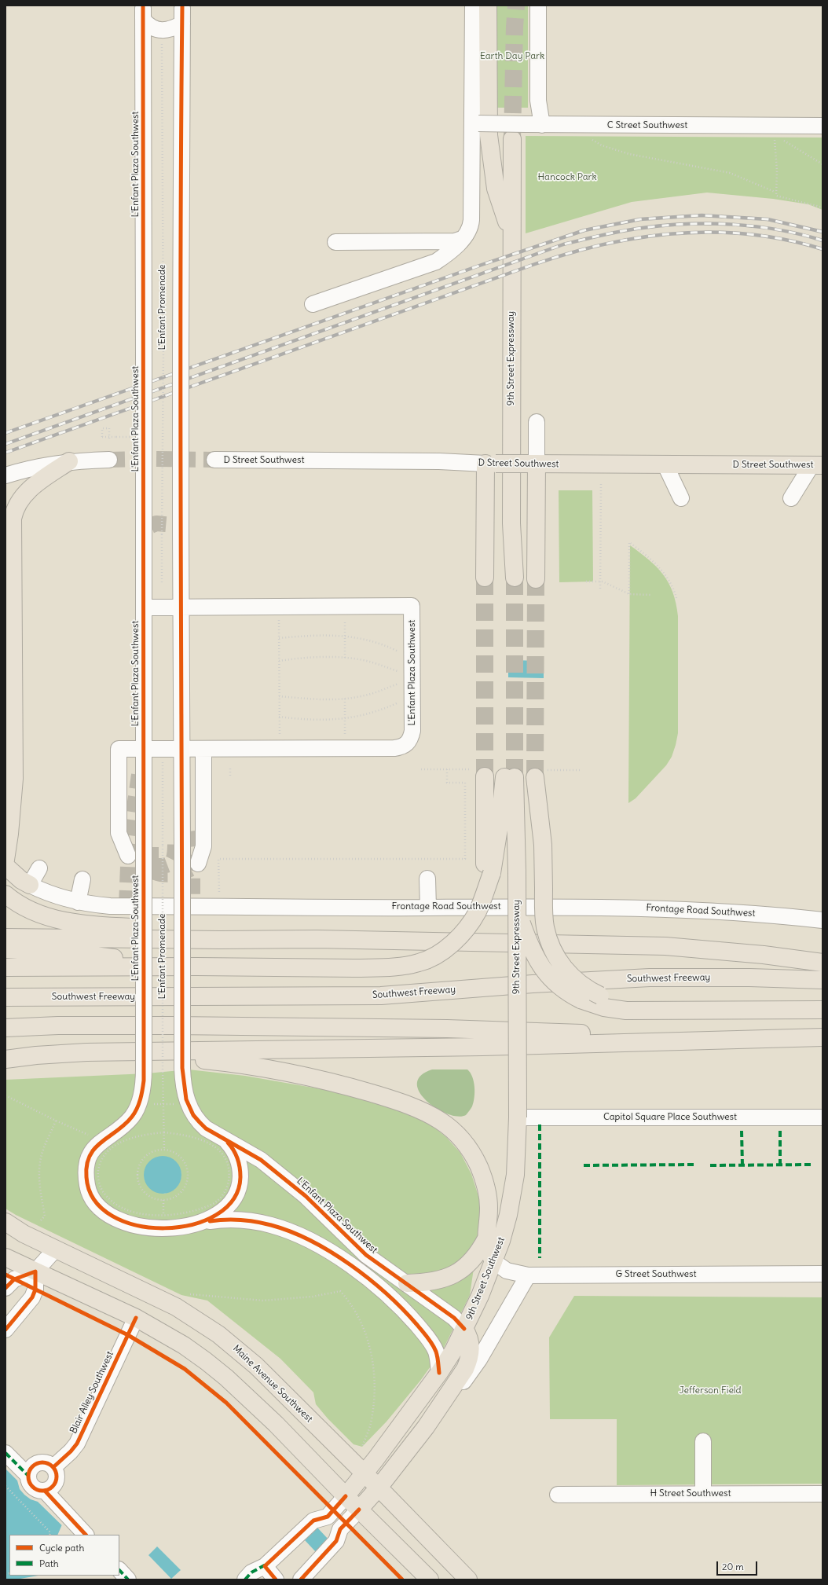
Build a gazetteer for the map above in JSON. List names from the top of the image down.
{
  "streets": {
    "main road": [
      "9th Street Expressway",
      "D Street Southwest",
      "Southwest Freeway",
      "9th Street Southwest",
      "Maine Avenue Southwest"
    ],
    "street": [
      "C Street Southwest",
      "L'Enfant Plaza Southwest",
      "Frontage Road Southwest",
      "Capitol Square Place Southwest",
      "G Street Southwest",
      "Blair Alley Southwest",
      "H Street Southwest"
    ],
    "path": ["L'Enfant Promenade"]
  },
  "crossings": [
    ["L'Enfant Plaza Southwest", "L'Enfant Promenade"],
    ["L'Enfant Plaza Southwest", "9th Street Southwest"],
    ["9th Street Expressway", "Capitol Square Place Southwest"],
    ["9th Street Expressway", "9th Street Southwest"],
    ["Capitol Square Place Southwest", "9th Street Southwest"],
    ["G Street Southwest", "9th Street Southwest"],
    ["9th Street Southwest", "Maine Avenue Southwest"]
  ],
  "parks": ["Earth Day Park", "Hancock Park", "Jefferson Field"],
  "legend": ["Cycle path", "Path"],
  "scale_bar": "20 m"
}
